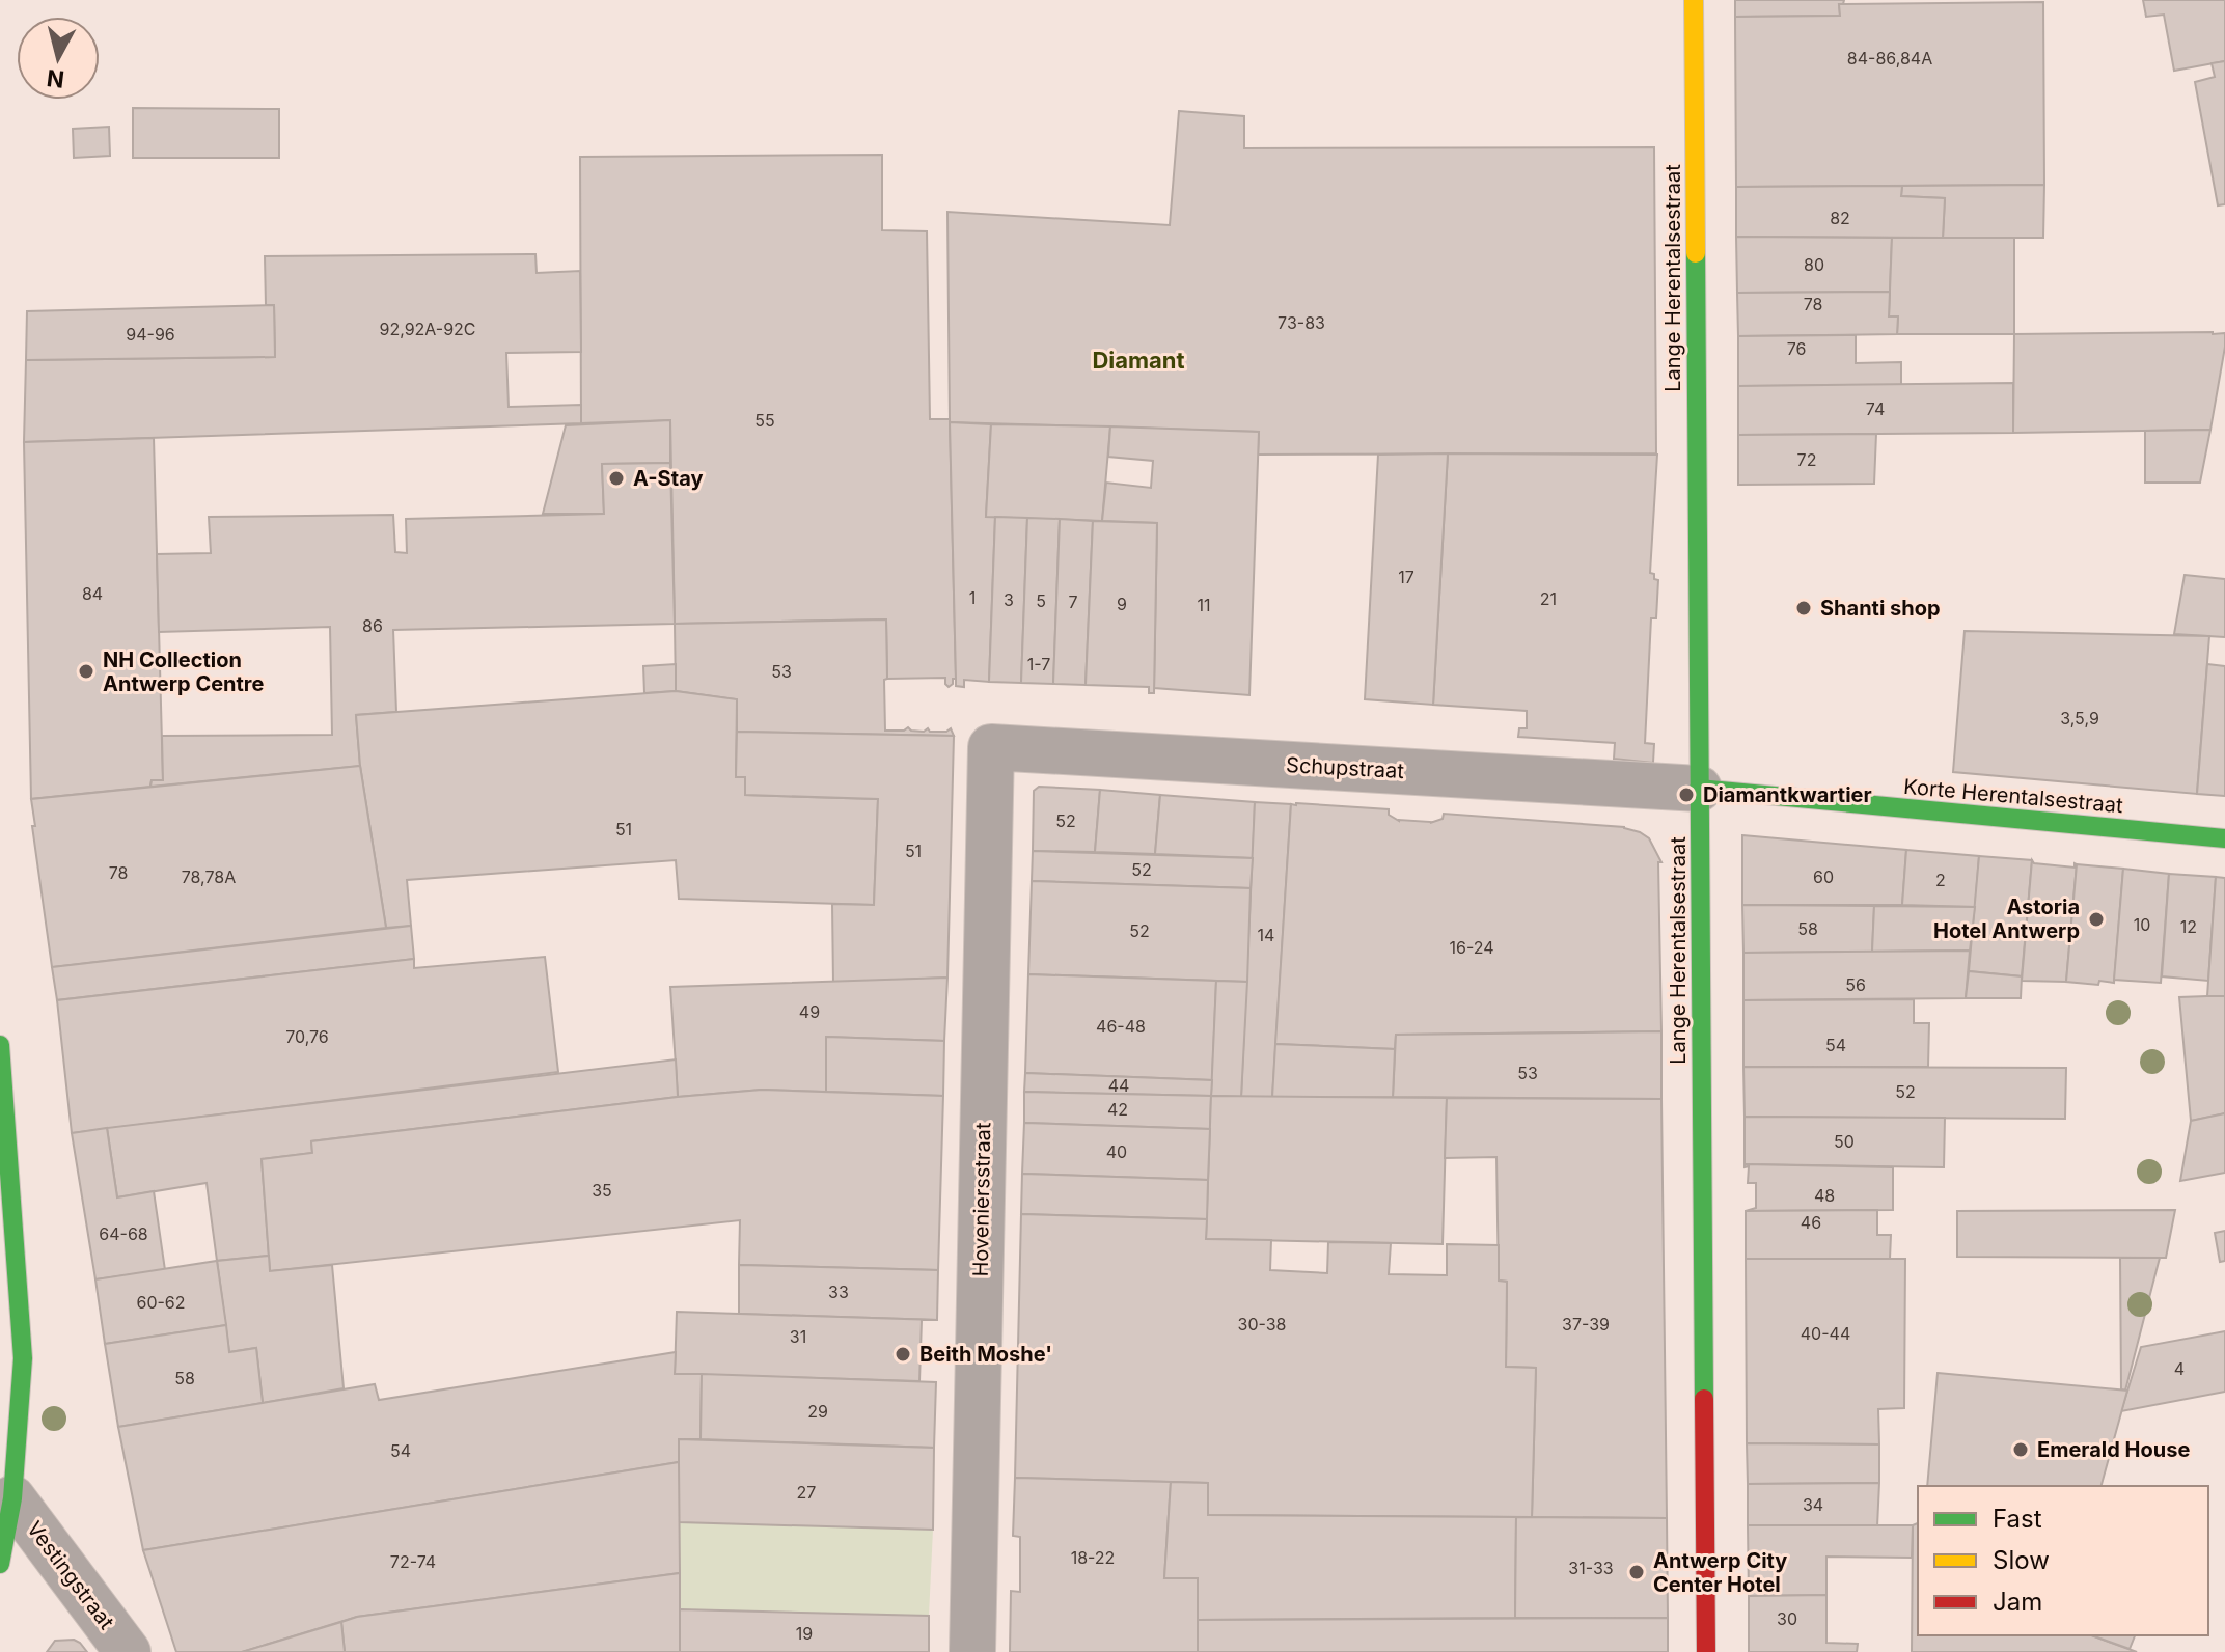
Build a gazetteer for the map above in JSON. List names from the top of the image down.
{
  "streets": {
    "street": [
      "Lange Herentalsestraat",
      "Schupstraat",
      "Korte Herentalsestraat",
      "Hoveniersstraat",
      "Vestingstraat"
    ]
  },
  "crossings": [
    ["Lange Herentalsestraat", "Schupstraat"],
    ["Lange Herentalsestraat", "Korte Herentalsestraat"],
    ["Schupstraat", "Korte Herentalsestraat"],
    ["Schupstraat", "Hoveniersstraat"]
  ],
  "districts": ["Diamant"],
  "places": [
    "A-Stay",
    "Shanti shop",
    "NH Collection Antwerp Centre",
    "Diamantkwartier",
    "Astoria Hotel Antwerp",
    "Beith Moshe'",
    "Emerald House",
    "Antwerp City Center Hotel"
  ],
  "house_numbers": [
    "84-86,84A",
    "82",
    "80",
    "78",
    "73-83",
    "92,92A-92C",
    "94-96",
    "76",
    "74",
    "55",
    "72",
    "17",
    "84",
    "1",
    "21",
    "3",
    "5",
    "7",
    "9",
    "11",
    "86",
    "1-7",
    "53",
    "3,5,9",
    "52",
    "51",
    "51",
    "52",
    "78",
    "78,78A",
    "60",
    "2",
    "10",
    "12",
    "58",
    "52",
    "14",
    "16-24",
    "56",
    "49",
    "46-48",
    "70,76",
    "54",
    "53",
    "44",
    "52",
    "42",
    "50",
    "40",
    "35",
    "48",
    "46",
    "64-68",
    "33",
    "60-62",
    "30-38",
    "37-39",
    "40-44",
    "31",
    "4",
    "58",
    "29",
    "54",
    "27",
    "34",
    "18-22",
    "72-74",
    "31-33",
    "30",
    "19"
  ],
  "legend": ["Fast", "Slow", "Jam"],
  "north": "bottom"
}
